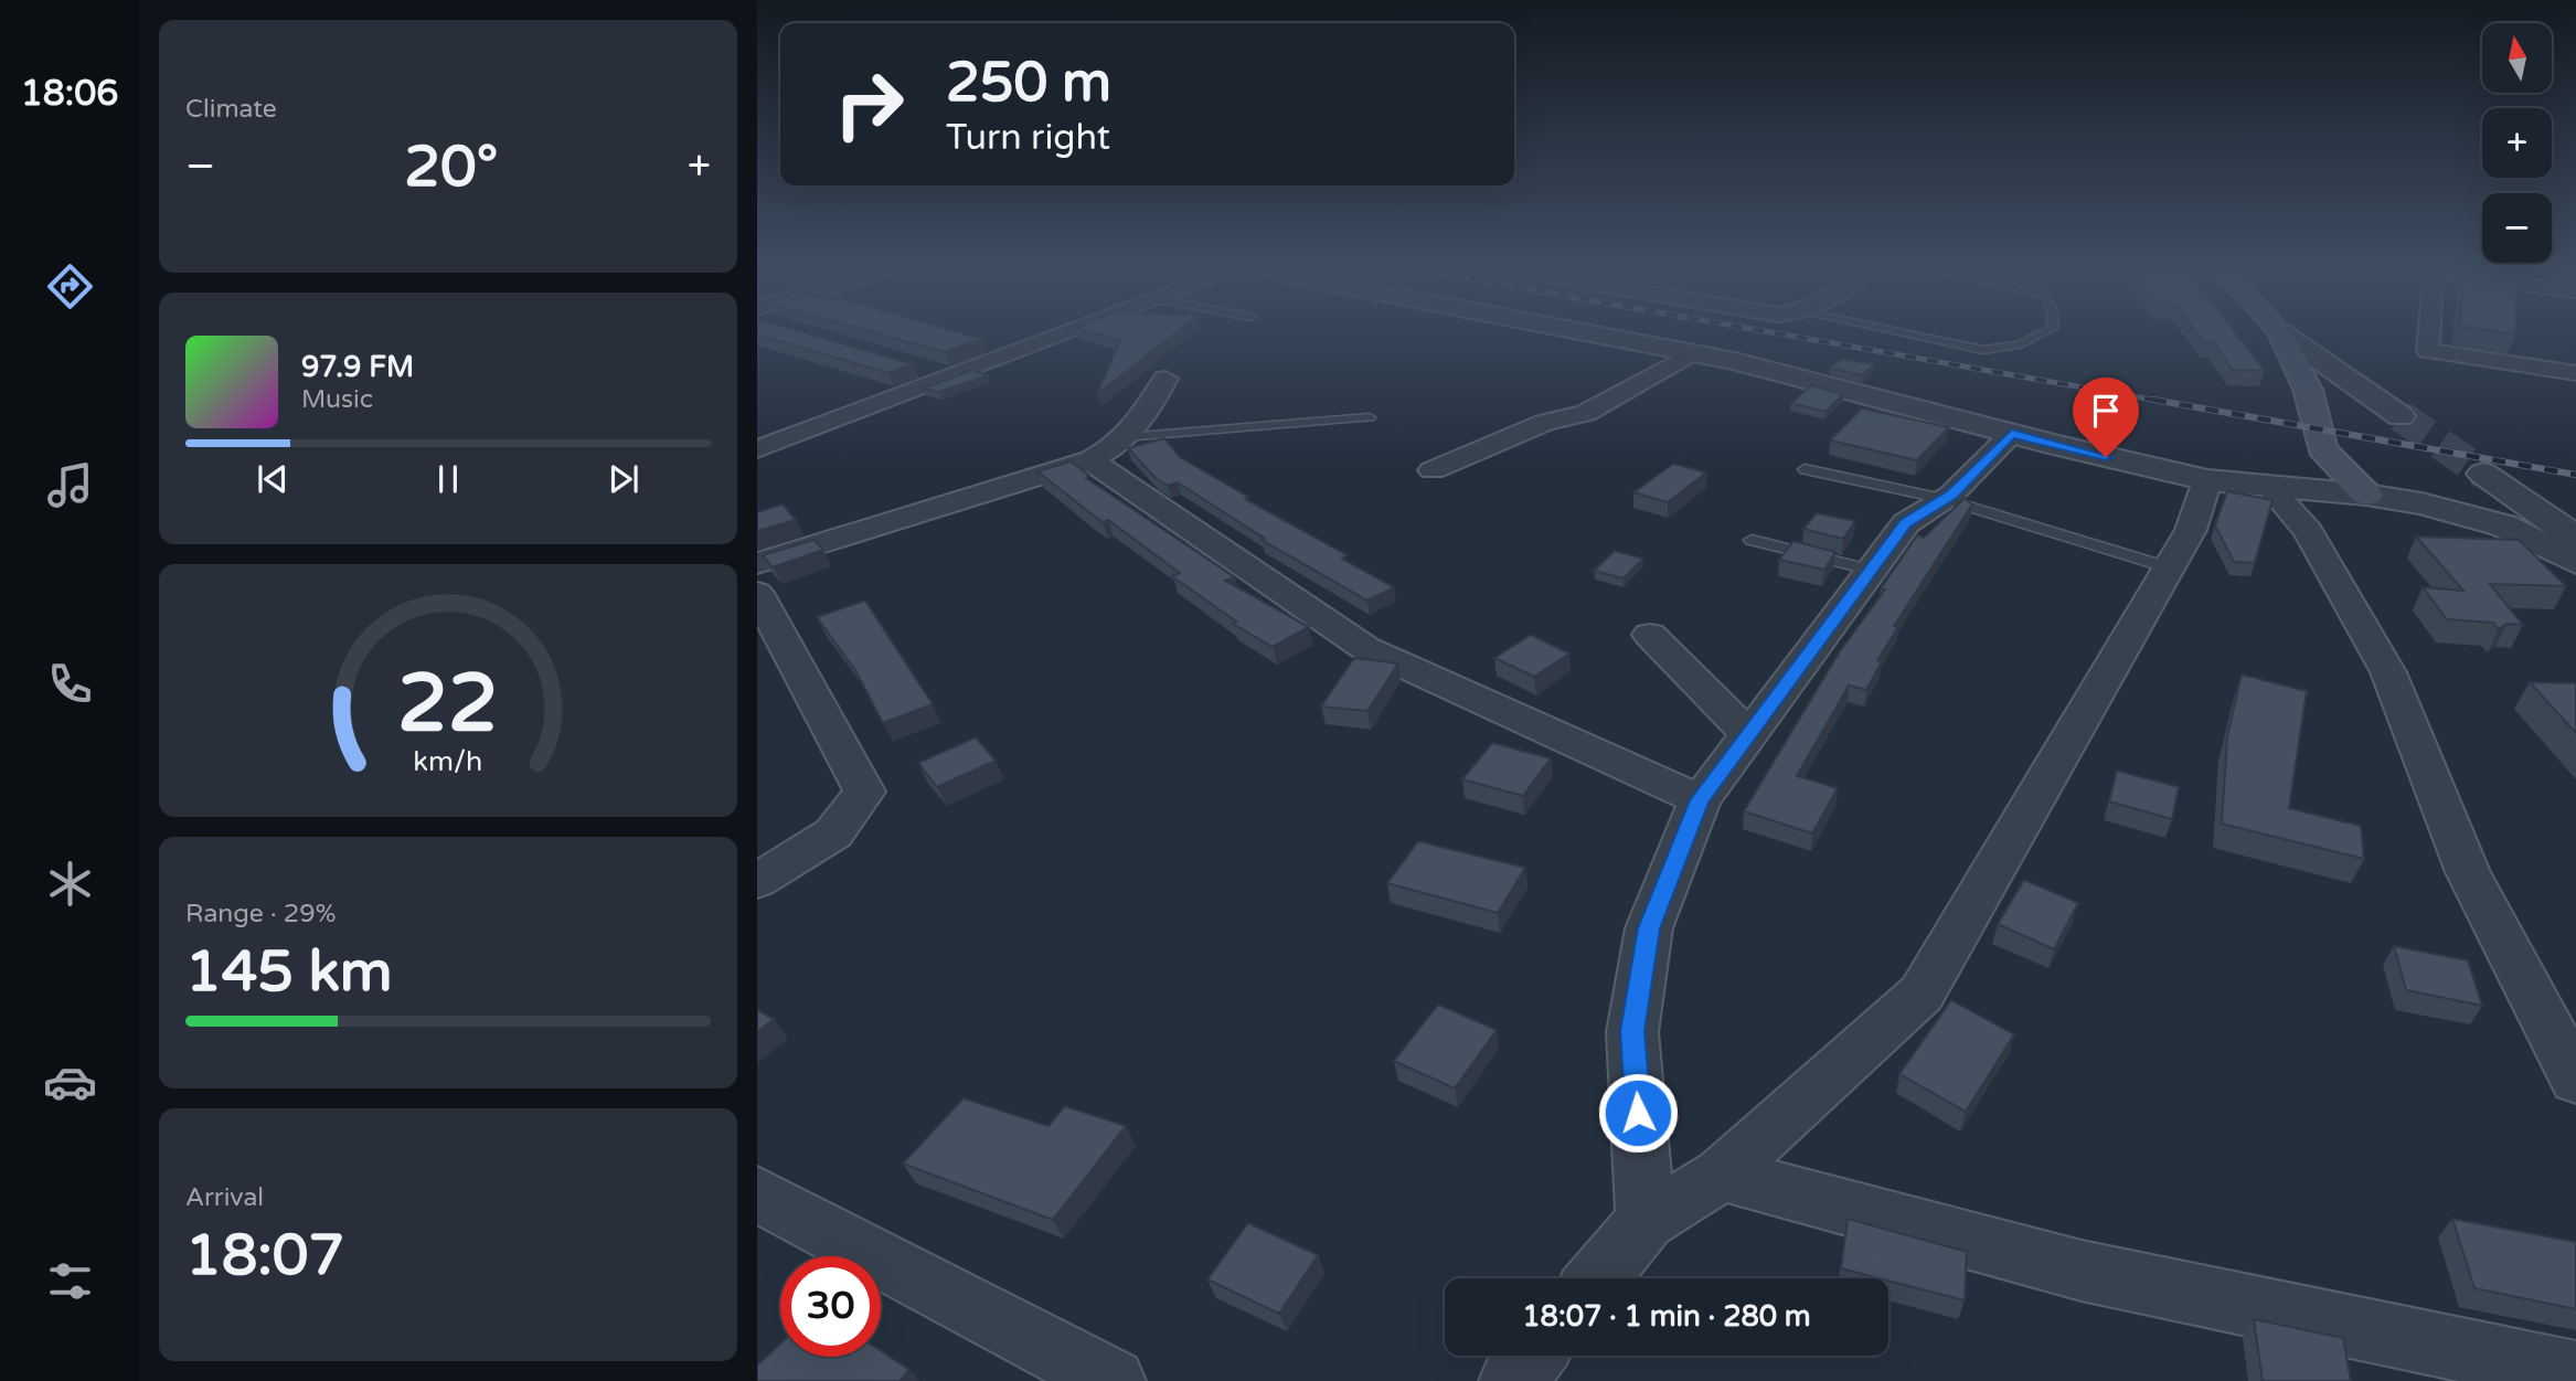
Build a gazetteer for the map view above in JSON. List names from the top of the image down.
{
  "north": "top",
  "page": {
    "tabs": "18:06",
    "tile": [
      "Climate",
      ["Range · 29%", "145 km"],
      ["Arrival", "18:07"]
    ],
    "map_buttons": ["+", "−"],
    "turn": ["250 m", "Turn right"],
    "heat": ["−", "20°", "+"],
    "song": ["97.9 FM", "Music"],
    "limit": "30",
    "trip": "18:07 · 1 min · 280 m",
    "gauge": ["22", "km/h"]
  }
}
